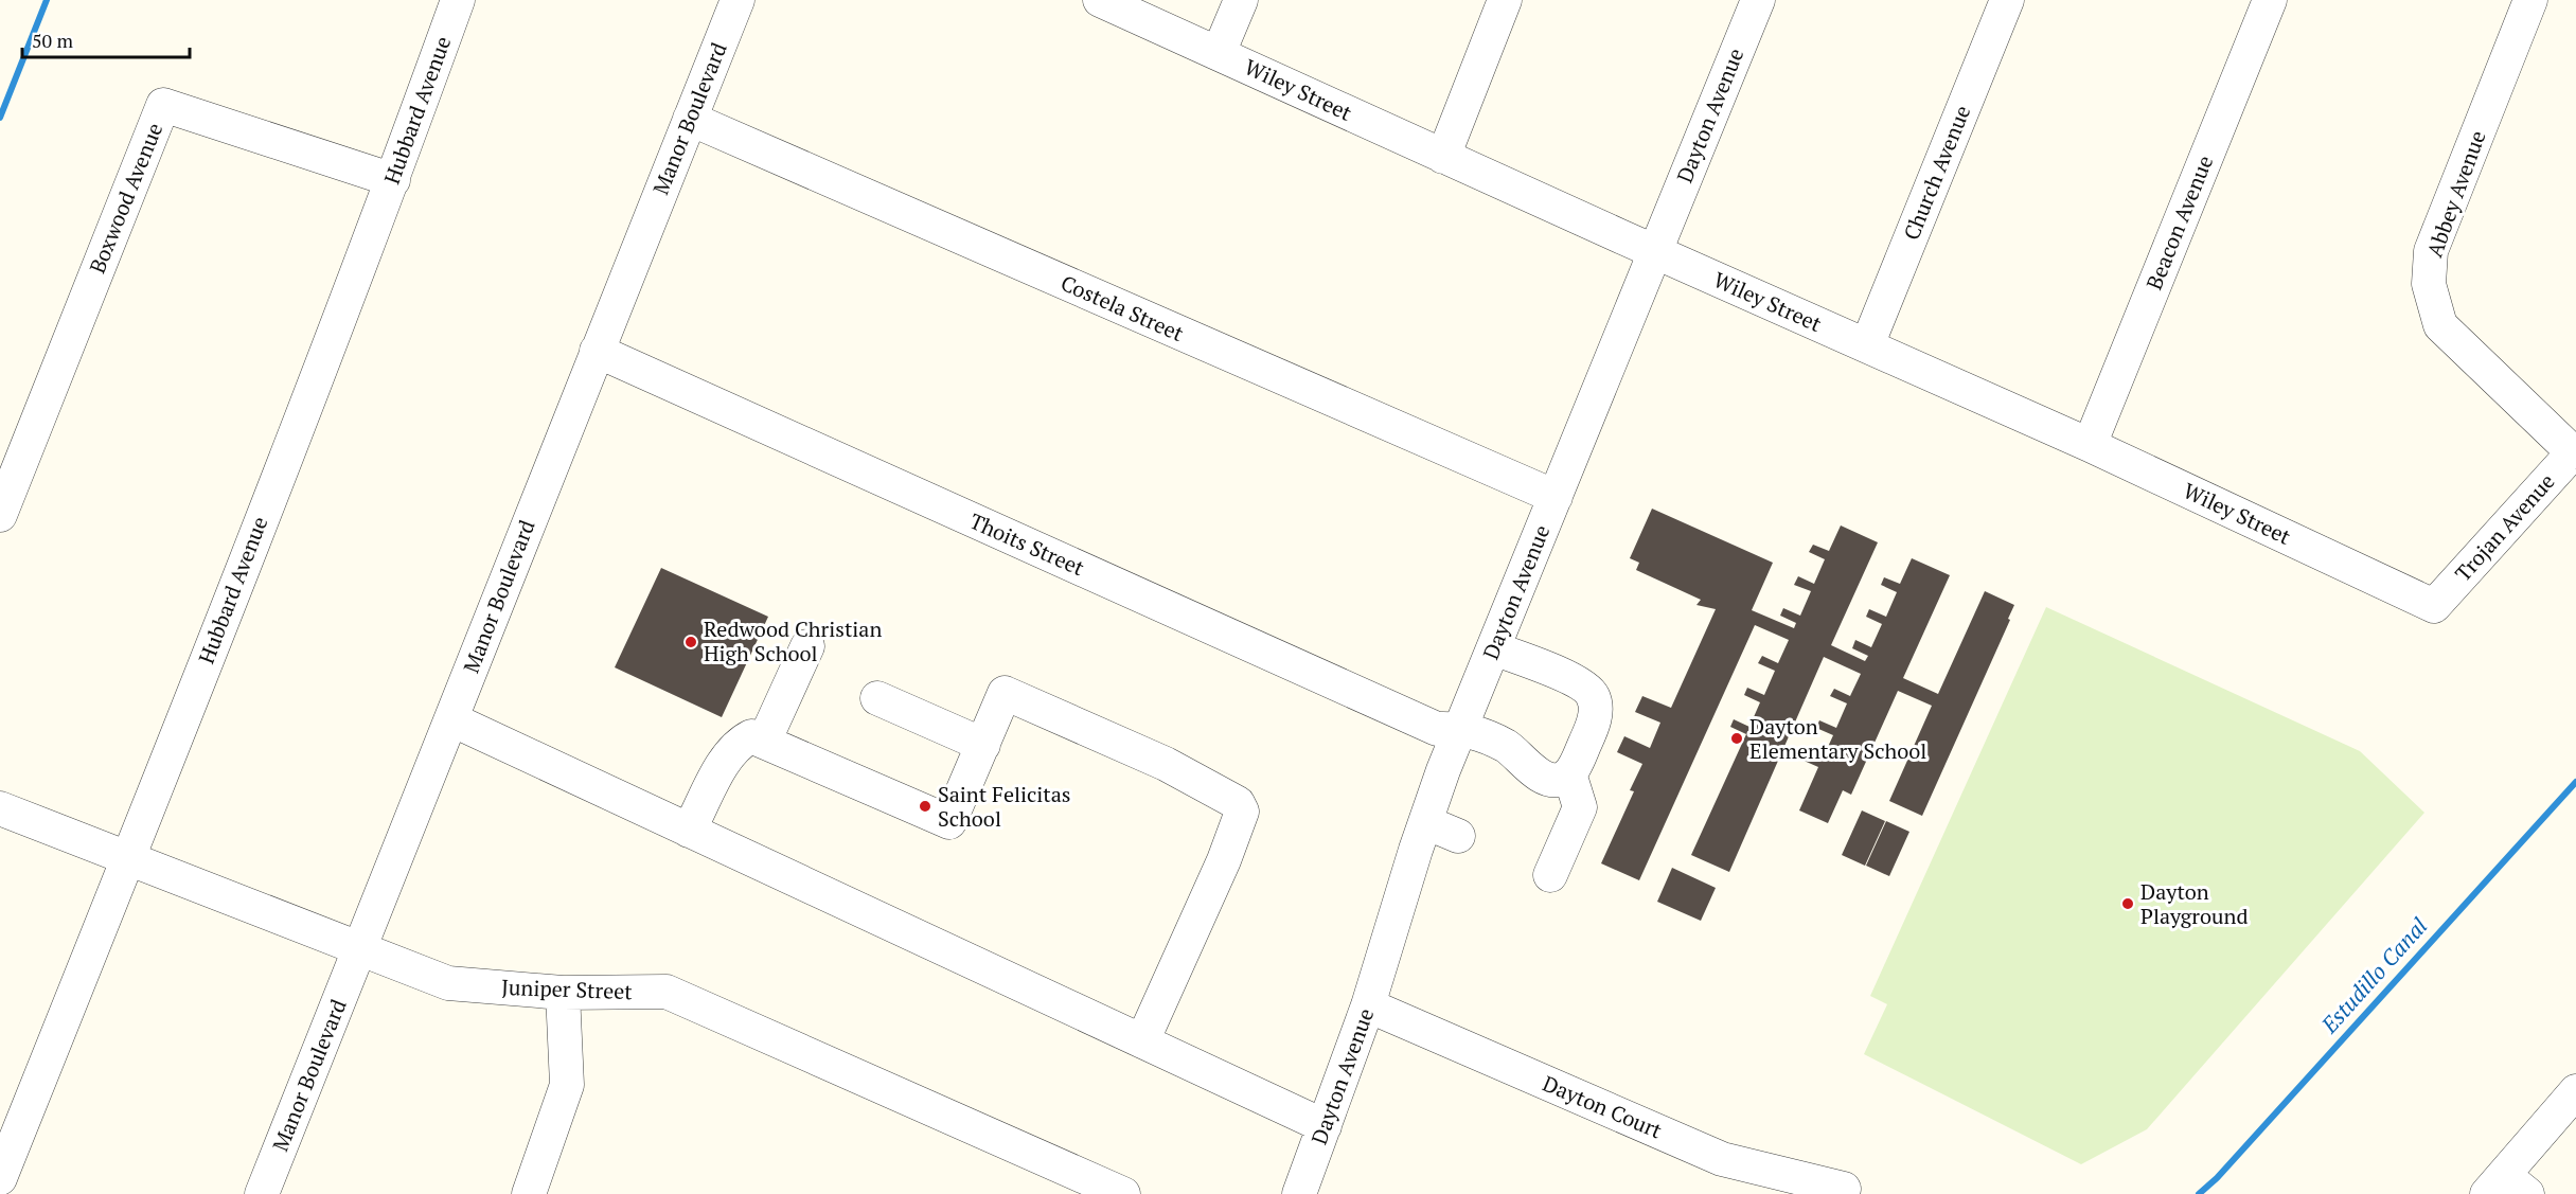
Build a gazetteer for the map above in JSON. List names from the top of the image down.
{
  "streets": {
    "street": [
      "Wiley Street",
      "Hubbard Avenue",
      "Dayton Avenue",
      "Manor Boulevard",
      "Church Avenue",
      "Abbey Avenue",
      "Boxwood Avenue",
      "Beacon Avenue",
      "Costela Street",
      "Trojan Avenue",
      "Thoits Street",
      "Juniper Street",
      "Dayton Court"
    ]
  },
  "crossings": [
    ["Wiley Street", "Dayton Avenue"],
    ["Wiley Street", "Church Avenue"],
    ["Wiley Street", "Beacon Avenue"],
    ["Wiley Street", "Trojan Avenue"],
    ["Hubbard Avenue", "Boxwood Avenue"],
    ["Hubbard Avenue", "Juniper Street"],
    ["Dayton Avenue", "Costela Street"],
    ["Dayton Avenue", "Thoits Street"],
    ["Dayton Avenue", "Dayton Court"],
    ["Manor Boulevard", "Costela Street"],
    ["Manor Boulevard", "Thoits Street"],
    ["Manor Boulevard", "Juniper Street"],
    ["Abbey Avenue", "Trojan Avenue"]
  ],
  "water": ["Estudillo Canal"],
  "places": [
    "Redwood Christian High School",
    "Dayton Elementary School",
    "Saint Felicitas School",
    "Dayton Playground"
  ],
  "scale_bar": "50 m"
}
